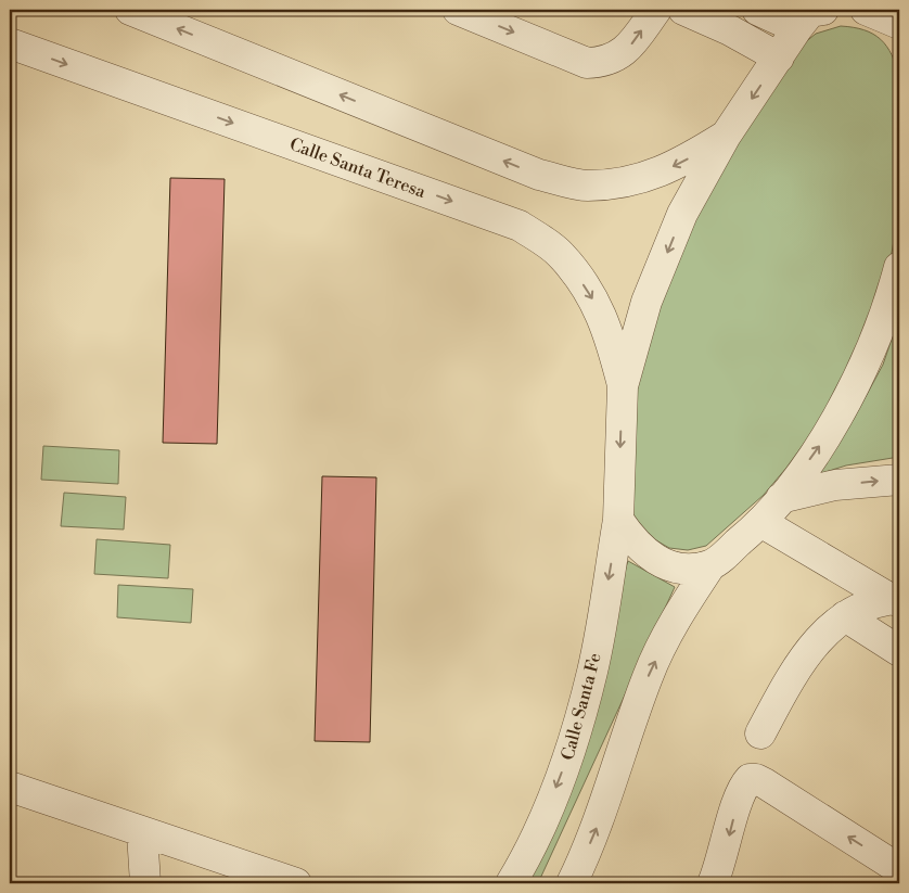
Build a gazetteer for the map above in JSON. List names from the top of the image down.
{
  "streets": {
    "street": ["Calle Santa Teresa", "Calle Santa Fe"]
  },
  "crossings": [
    ["Calle Santa Teresa", "Calle Santa Fe"]
  ]
}
